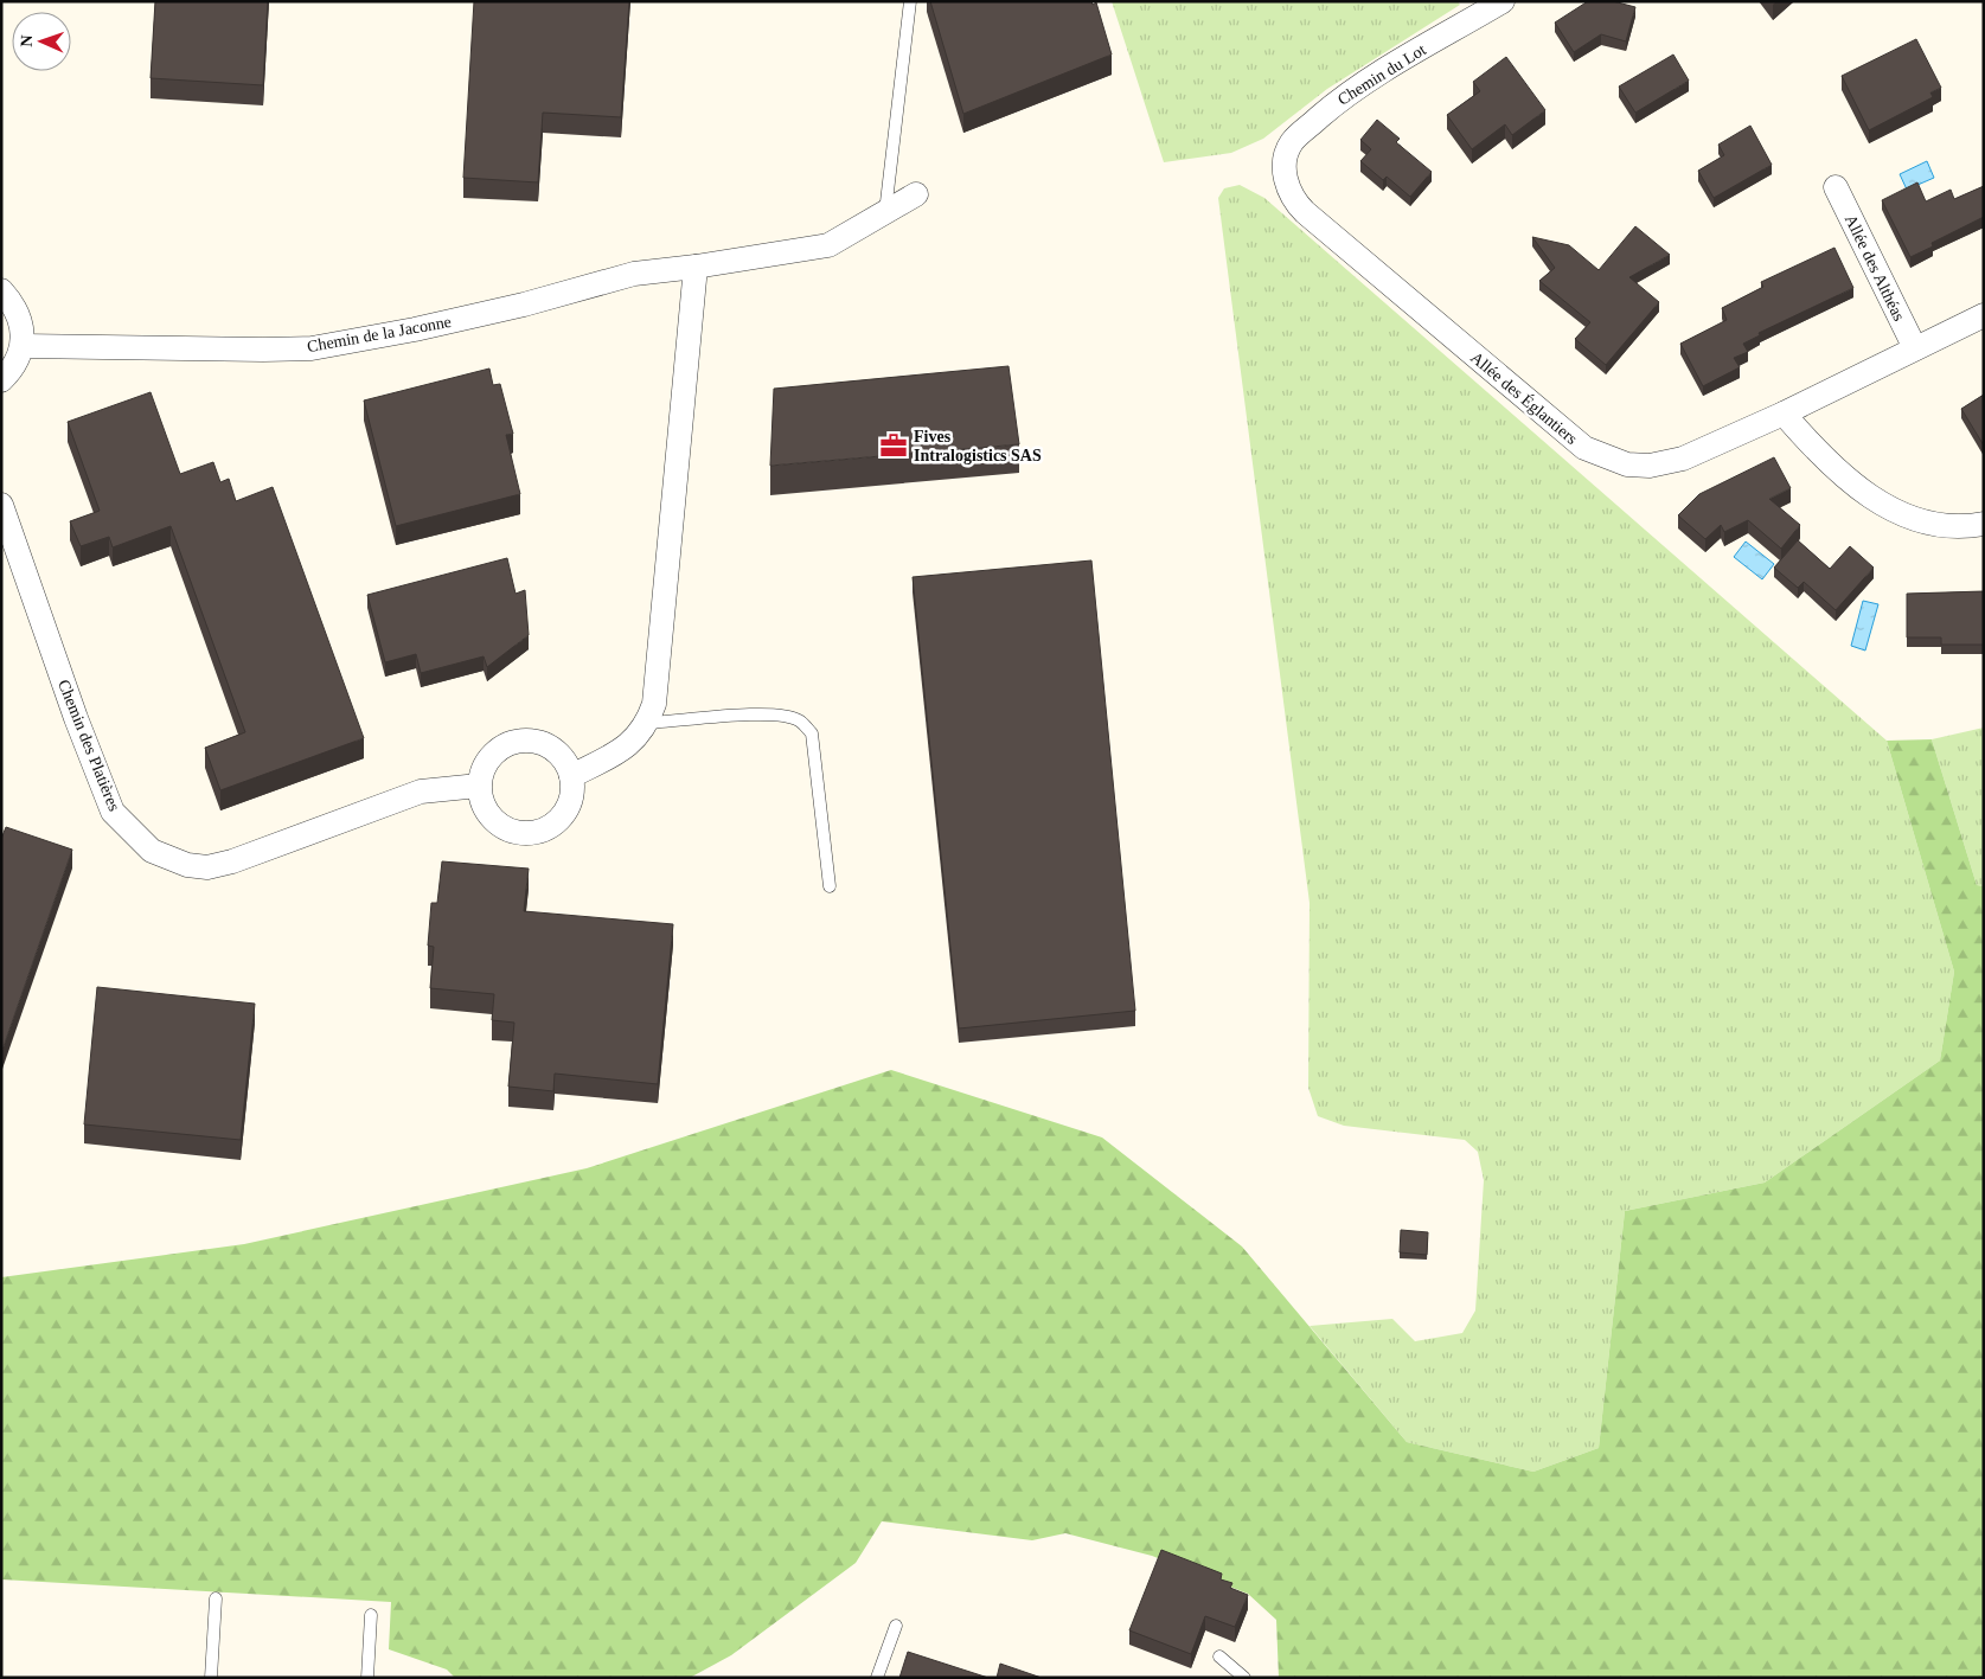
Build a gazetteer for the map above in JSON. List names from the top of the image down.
{
  "streets": {
    "street": [
      "Chemin du Lot",
      "Allée des Althéas",
      "Chemin de la Jaconne",
      "Allée des Églantiers",
      "Chemin des Platières"
    ]
  },
  "crossings": [
    ["Chemin du Lot", "Allée des Églantiers"],
    ["Allée des Althéas", "Allée des Églantiers"]
  ],
  "places": {
    "office": ["Fives Intralogistics SAS"]
  },
  "north": "left"
}
